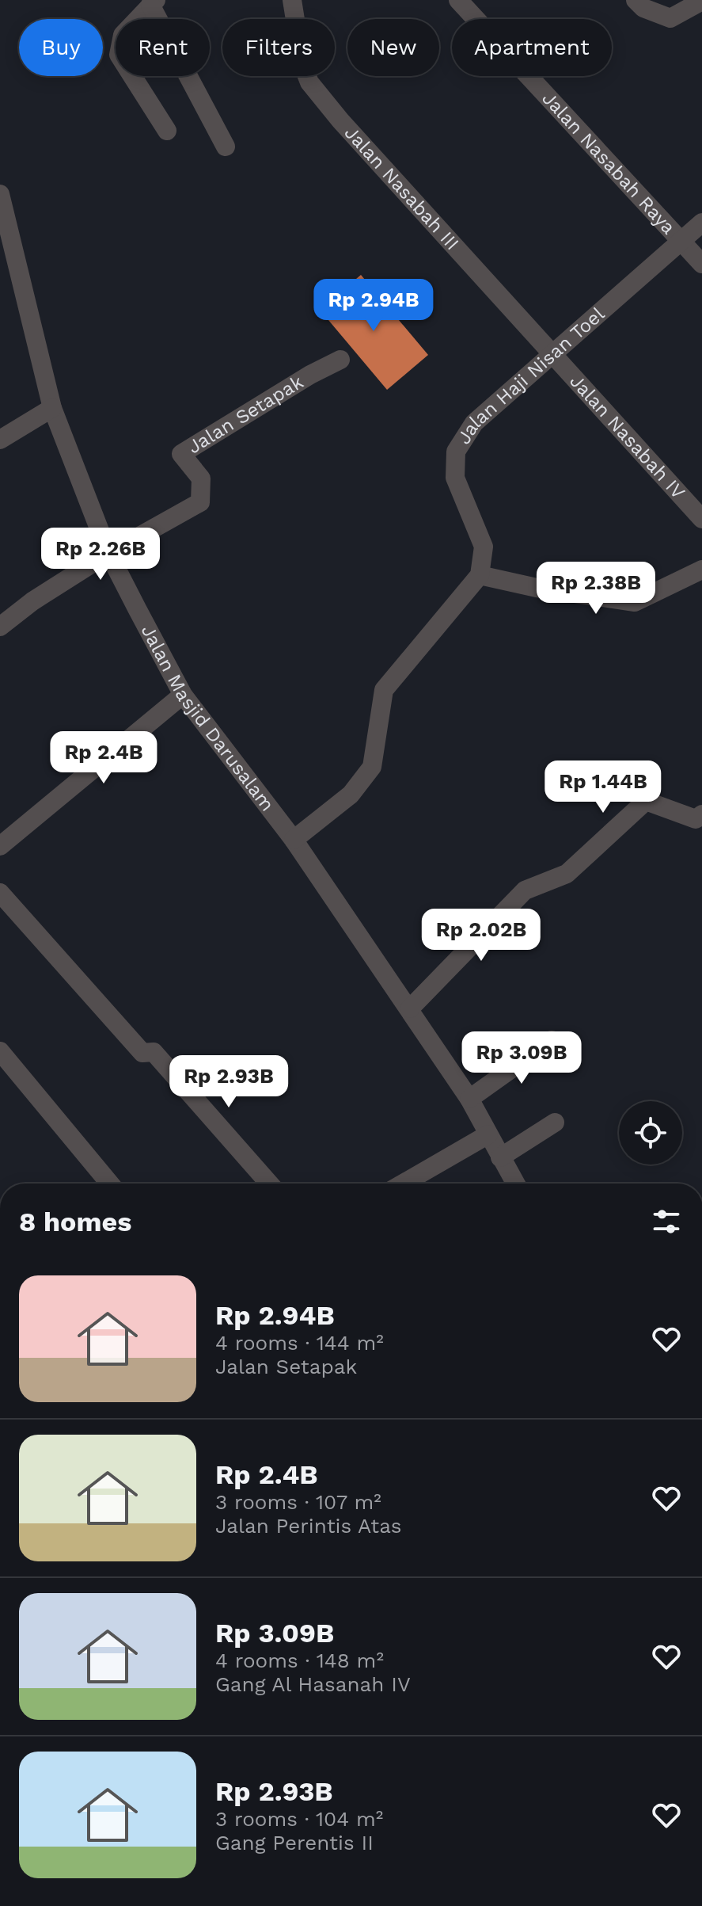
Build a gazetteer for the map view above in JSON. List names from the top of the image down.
{
  "streets": {
    "street": [
      "Jalan Nasabah Raya",
      "Jalan Nasabah III",
      "Jalan Haji Nisan Toel",
      "Jalan Setapak",
      "Jalan Nasabah IV",
      "Jalan Masjid Darusalam"
    ]
  },
  "crossings": [
    ["Jalan Nasabah Raya", "Jalan Haji Nisan Toel"],
    ["Jalan Nasabah III", "Jalan Haji Nisan Toel"],
    ["Jalan Nasabah III", "Jalan Nasabah IV"],
    ["Jalan Haji Nisan Toel", "Jalan Nasabah IV"],
    ["Jalan Setapak", "Jalan Masjid Darusalam"]
  ],
  "page": {
    "chip": [
      "Buy",
      "Rent",
      "Filters",
      "New",
      "Apartment"
    ],
    "price": [
      "Rp 2.94B",
      "Rp 2.26B",
      "Rp 2.38B",
      "Rp 2.4B",
      "Rp 1.44B",
      "Rp 2.02B",
      "Rp 3.09B",
      "Rp 2.93B"
    ],
    "heading": "8 homes",
    "list": [
      {
        "name": "Rp 2.94B",
        "note": "4 rooms · 144 m² · Jalan Setapak"
      },
      {
        "name": "Rp 2.4B",
        "note": "3 rooms · 107 m² · Jalan Perintis Atas"
      },
      {
        "name": "Rp 3.09B",
        "note": "4 rooms · 148 m² · Gang Al Hasanah IV"
      },
      {
        "name": "Rp 2.93B",
        "note": "3 rooms · 104 m² · Gang Perentis II"
      }
    ]
  }
}
